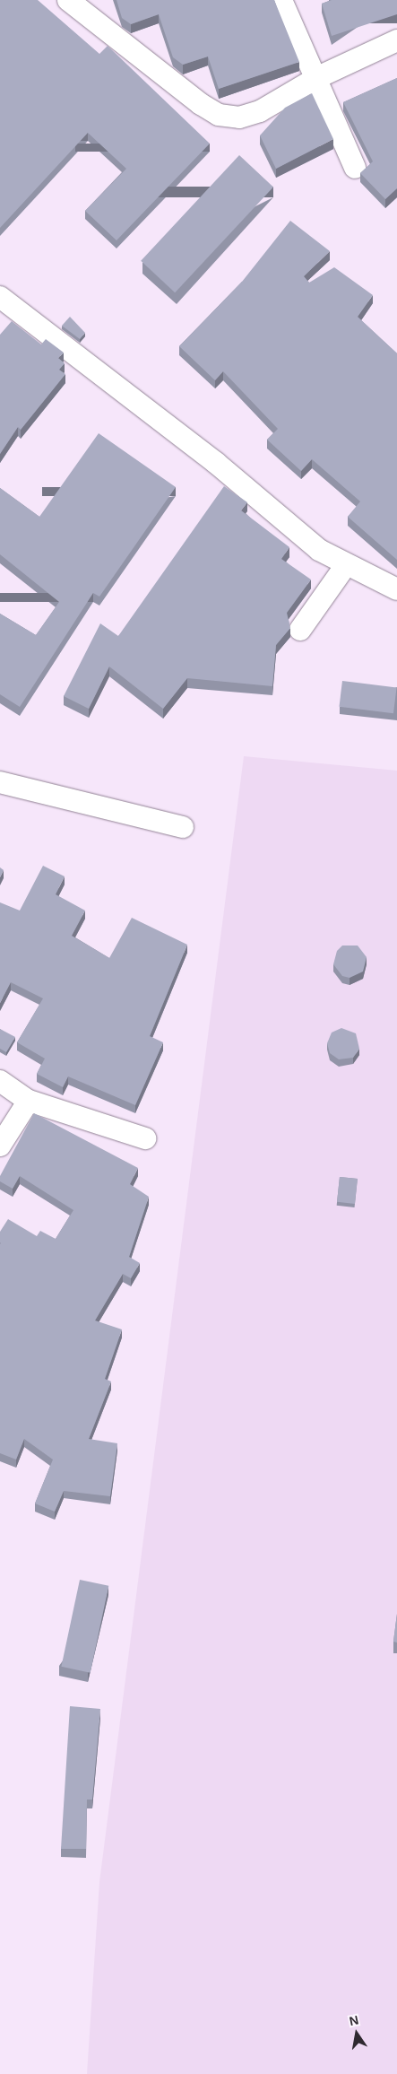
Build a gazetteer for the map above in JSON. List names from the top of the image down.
{
  "north": "top"
}
